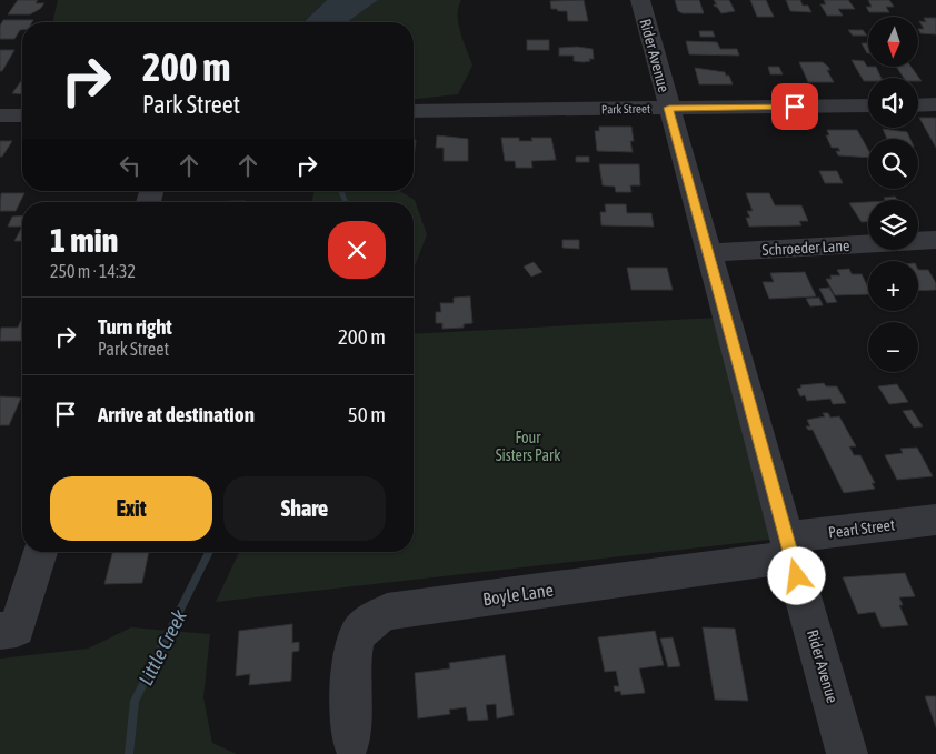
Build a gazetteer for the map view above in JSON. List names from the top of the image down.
{
  "streets": {
    "street": [
      "Rider Avenue",
      "Park Street",
      "Schroeder Lane",
      "Pearl Street",
      "Boyle Lane"
    ]
  },
  "crossings": [
    ["Rider Avenue", "Park Street"],
    ["Rider Avenue", "Schroeder Lane"],
    ["Rider Avenue", "Pearl Street"],
    ["Rider Avenue", "Boyle Lane"],
    ["Pearl Street", "Boyle Lane"]
  ],
  "water": ["Little Creek"],
  "parks": ["Four Sisters Park"],
  "north": "bottom",
  "page": {
    "map_buttons": ["+", "−"],
    "turn": ["200 m", "Park Street"],
    "heading": ["1 min", "250 m · 14:32"],
    "list": [
      {
        "name": "Turn right",
        "note": "Park Street",
        "value": "200 m"
      },
      {
        "name": "Arrive at destination",
        "value": "50 m"
      }
    ],
    "buttons": ["Exit", "Share"]
  }
}
